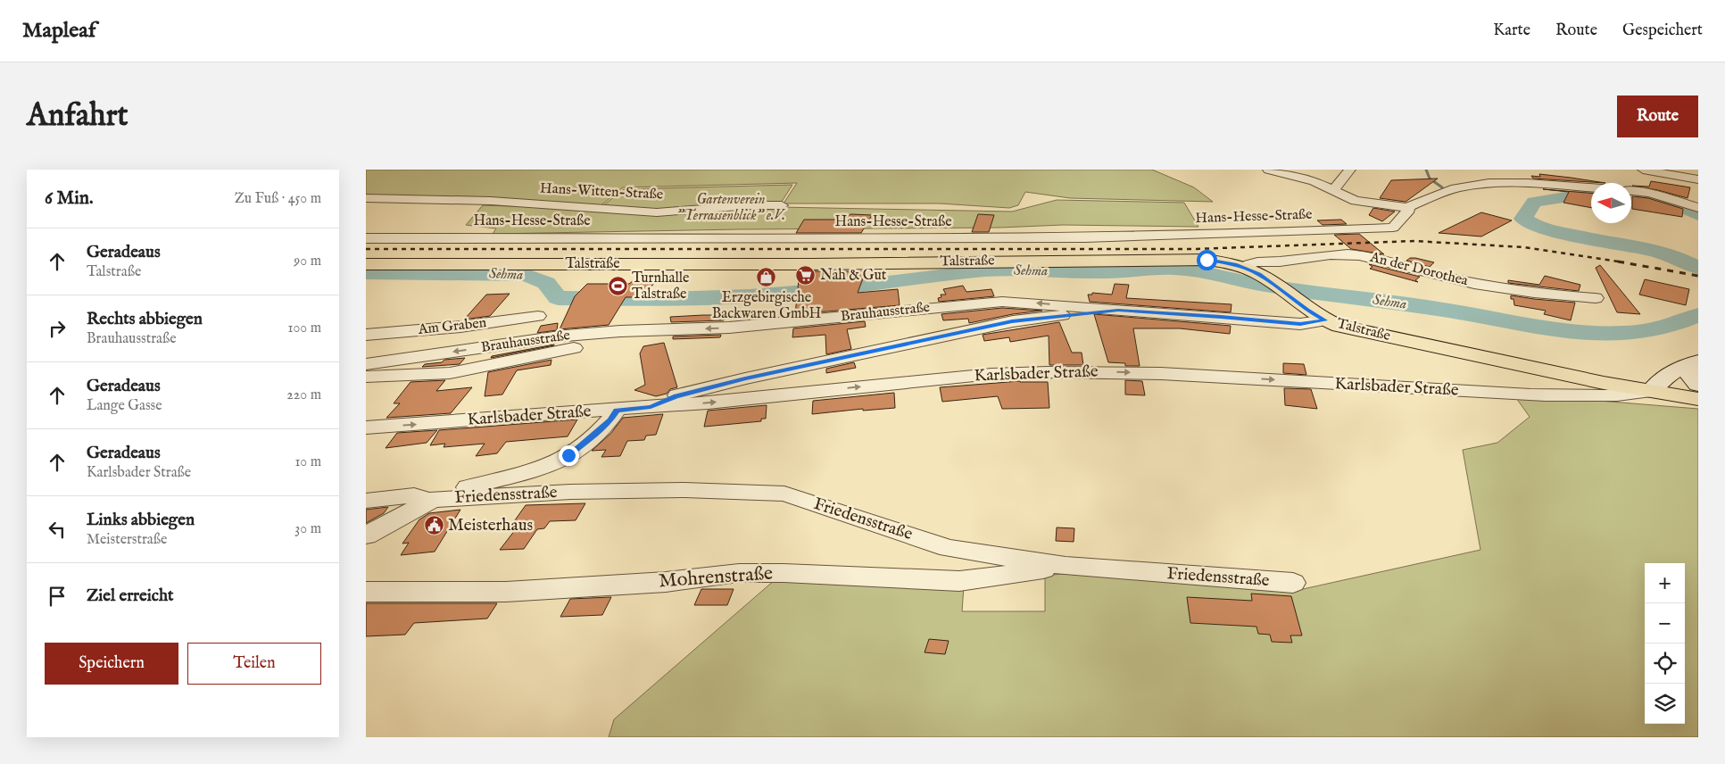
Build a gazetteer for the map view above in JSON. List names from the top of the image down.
{
  "streets": {
    "main road": ["Talstraße"],
    "street": [
      "Hans-Witten-Straße",
      "Hans-Hesse-Straße",
      "An der Dorothea",
      "Brauhausstraße",
      "Am Graben",
      "Karlsbader Straße",
      "Friedensstraße",
      "Mohrenstraße"
    ]
  },
  "crossings": [
    ["Talstraße", "An der Dorothea"],
    ["Talstraße", "Brauhausstraße"],
    ["Talstraße", "Karlsbader Straße"],
    ["Friedensstraße", "Mohrenstraße"]
  ],
  "water": ["Sehma"],
  "parks": ["Gartenverein \"Terrassenblick\" e.V."],
  "places": {
    "supermarket": ["Nah & Gut"],
    "shop": ["Erzgebirgische Backwaren GmbH"],
    "sports": ["Turnhalle Talstraße"],
    "public building": ["Meisterhaus"]
  },
  "north": "left",
  "page": {
    "header": "Mapleaf",
    "nav": ["Karte", "Route", "Gespeichert"],
    "buttons": [
      "Route",
      ["Speichern", "Teilen"]
    ],
    "title": "Anfahrt",
    "heading": ["6 Min.", "Zu Fuß · 450 m"],
    "list": [
      ["Geradeaus", "Talstraße", "90 m"],
      ["Rechts abbiegen", "Brauhausstraße", "100 m"],
      ["Geradeaus", "Lange Gasse", "220 m"],
      ["Geradeaus", "Karlsbader Straße", "10 m"],
      ["Links abbiegen", "Meisterstraße", "30 m"],
      "Ziel erreicht"
    ],
    "map_buttons": ["+", "−"]
  }
}
